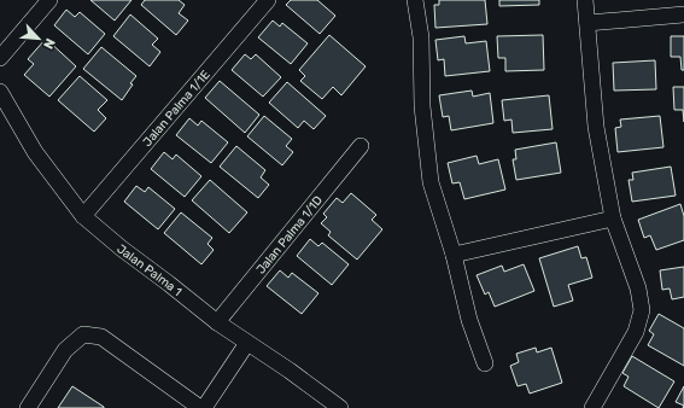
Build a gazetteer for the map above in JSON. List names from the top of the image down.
{
  "streets": {
    "street": ["Jalan Palma 1/1E", "Jalan Palma 1/1D", "Jalan Palma 1"]
  },
  "crossings": [
    ["Jalan Palma 1/1E", "Jalan Palma 1"],
    ["Jalan Palma 1/1D", "Jalan Palma 1"]
  ],
  "north": "bottom right"
}
